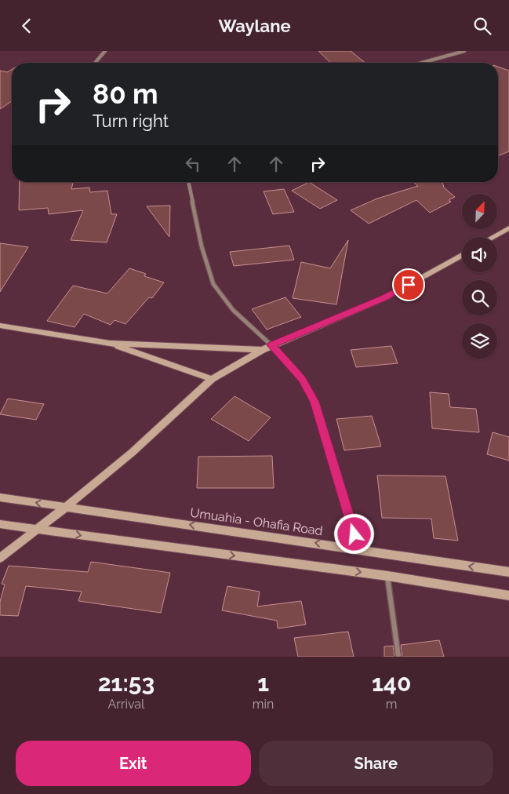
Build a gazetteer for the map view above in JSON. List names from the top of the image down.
{
  "streets": {
    "street": ["Umuahia - Ohafia Road"]
  },
  "north": "top right",
  "page": {
    "header": "Waylane",
    "turn": ["80 m", "Turn right"],
    "eta": [
      "21:53",
      "Arrival",
      "1",
      "min",
      "140",
      "m"
    ],
    "buttons": ["Exit", "Share"]
  }
}
